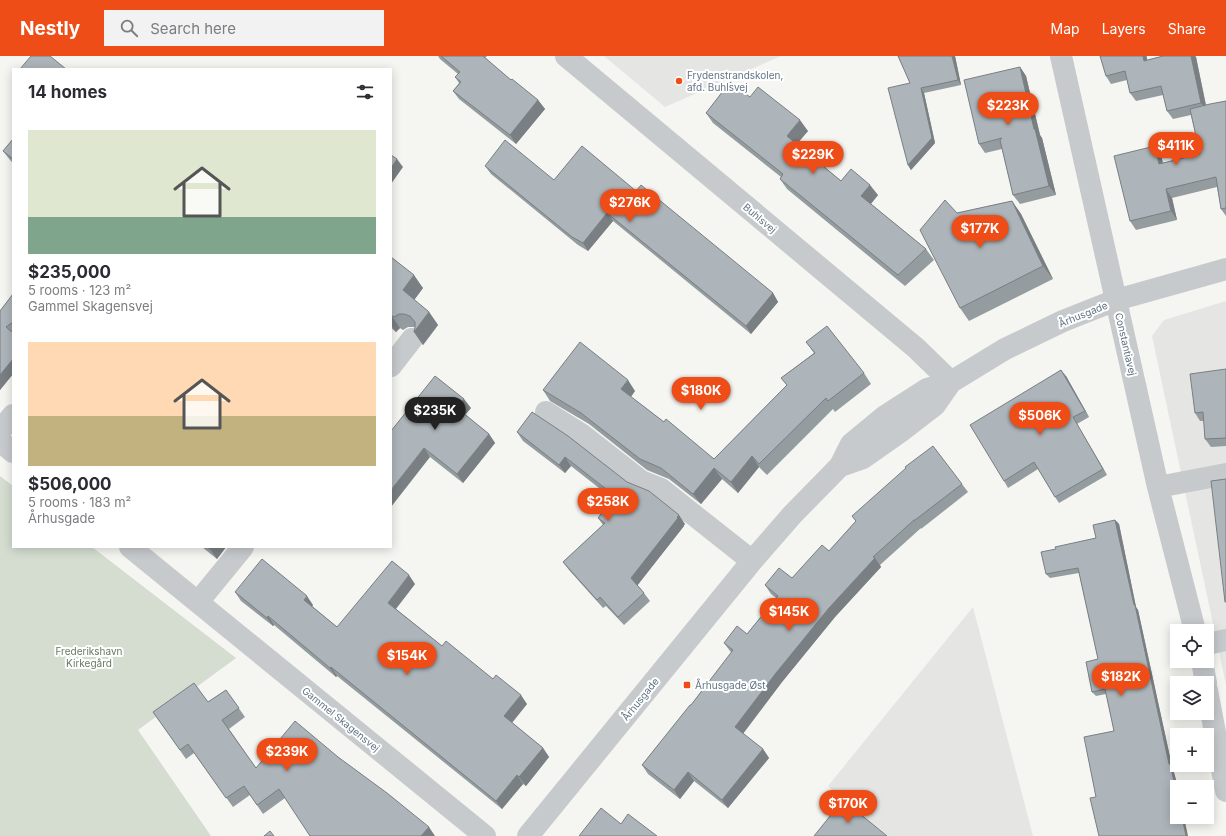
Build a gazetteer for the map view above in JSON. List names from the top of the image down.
{
  "streets": {
    "street": [
      "Buhlsvej",
      "Århusgade",
      "Constantiavej",
      "Gammel Skagensvej"
    ]
  },
  "crossings": [
    ["Buhlsvej", "Århusgade"],
    ["Århusgade", "Constantiavej"]
  ],
  "parks": ["Frederikshavn Kirkegård"],
  "places": {
    "other": ["Frydenstrandskolen, afd. Buhlsvej"],
    "transit": ["Århusgade Øst"]
  },
  "page": {
    "header": "Nestly",
    "search": "Search here",
    "nav": ["Map", "Layers", "Share"],
    "heading": "14 homes",
    "price": [
      "$223K",
      "$411K",
      "$229K",
      "$276K",
      "$177K",
      "$180K",
      "$235K",
      "$506K",
      "$258K",
      "$145K",
      "$154K",
      "$182K",
      "$239K",
      "$170K"
    ],
    "list": [
      {
        "name": "$235,000",
        "note": "5 rooms · 123 m² · Gammel Skagensvej"
      },
      {
        "name": "$506,000",
        "note": "5 rooms · 183 m² · Århusgade"
      }
    ],
    "map_buttons": ["+", "−"]
  }
}
